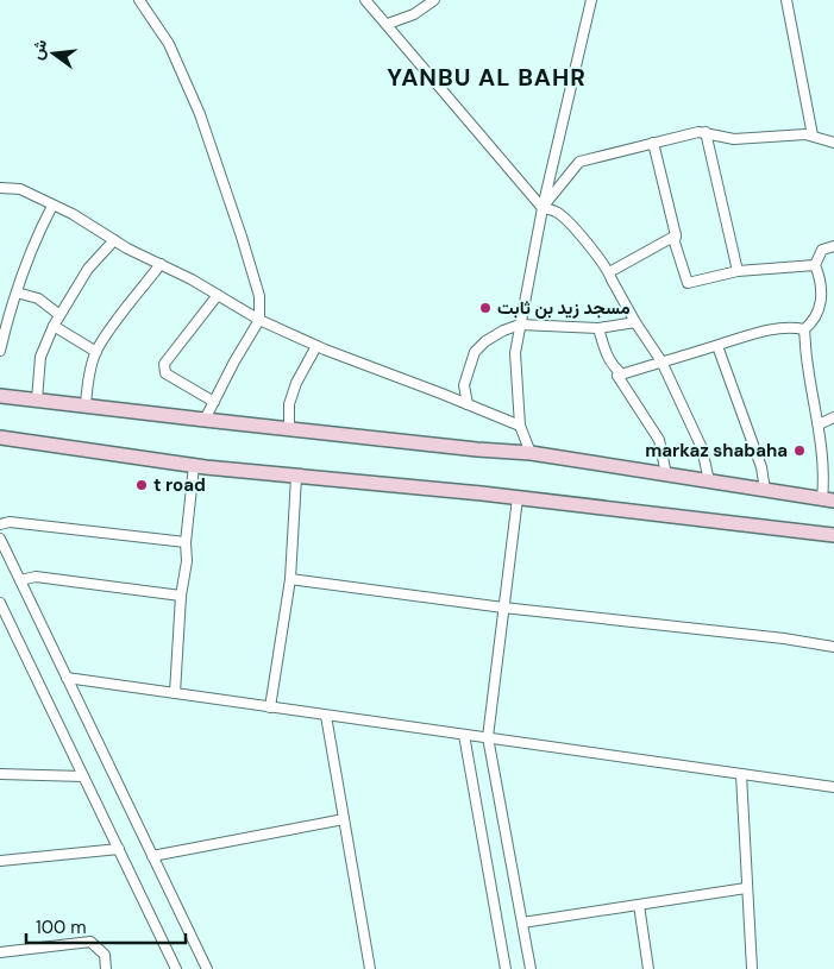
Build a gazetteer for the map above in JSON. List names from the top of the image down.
{
  "districts": ["YANBU AL BAHR"],
  "places": ["مسجد زيد بن ثابت", "markaz shabaha", "t road"],
  "scale_bar": "100 m",
  "north": "left"
}
